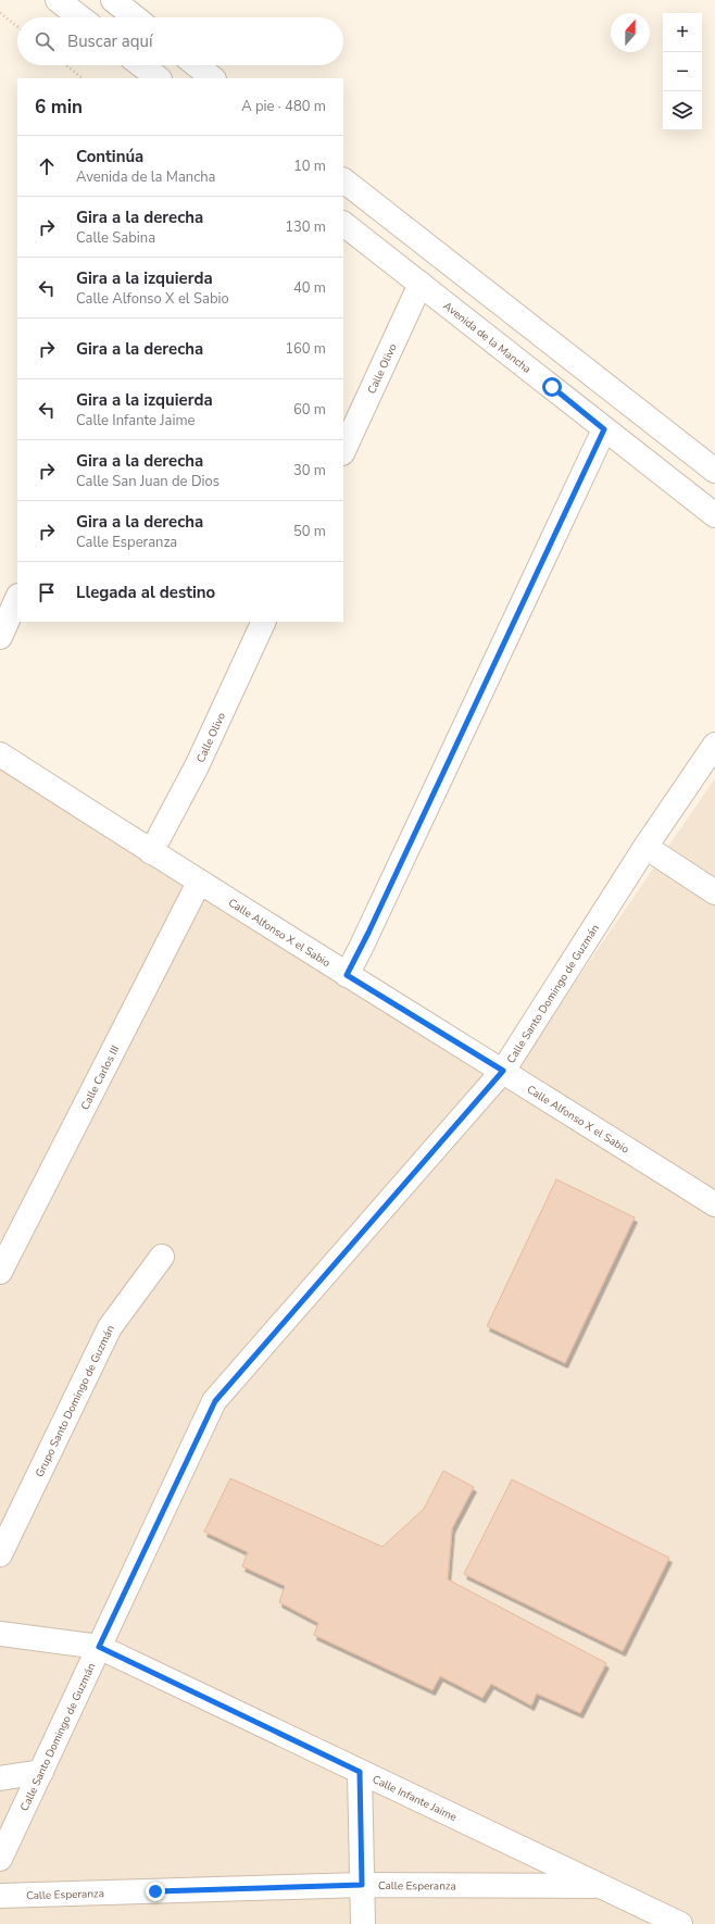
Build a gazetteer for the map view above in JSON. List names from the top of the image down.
{
  "streets": {
    "street": [
      "Avenida de la Mancha",
      "Calle Olivo",
      "Calle Alfonso X el Sabio",
      "Calle Santo Domingo de Guzmán",
      "Calle Carlos III",
      "Grupo Santo Domingo de Guzmán",
      "Calle Infante Jaime",
      "Calle Esperanza"
    ]
  },
  "crossings": [
    ["Avenida de la Mancha", "Calle Olivo"],
    ["Calle Olivo", "Calle Alfonso X el Sabio"],
    ["Calle Alfonso X el Sabio", "Calle Santo Domingo de Guzmán"],
    ["Calle Alfonso X el Sabio", "Calle Carlos III"],
    ["Calle Santo Domingo de Guzmán", "Calle Infante Jaime"],
    ["Calle Infante Jaime", "Calle Esperanza"]
  ],
  "north": "top",
  "page": {
    "map_buttons": ["+", "−"],
    "search": "Buscar aquí",
    "heading": ["6 min", "A pie · 480 m"],
    "list": [
      ["Continúa", "Avenida de la Mancha", "10 m"],
      ["Gira a la derecha", "Calle Sabina", "130 m"],
      ["Gira a la izquierda", "Calle Alfonso X el Sabio", "40 m"],
      ["Gira a la derecha", "160 m"],
      ["Gira a la izquierda", "Calle Infante Jaime", "60 m"],
      ["Gira a la derecha", "Calle San Juan de Dios", "30 m"],
      ["Gira a la derecha", "Calle Esperanza", "50 m"],
      "Llegada al destino"
    ]
  }
}
